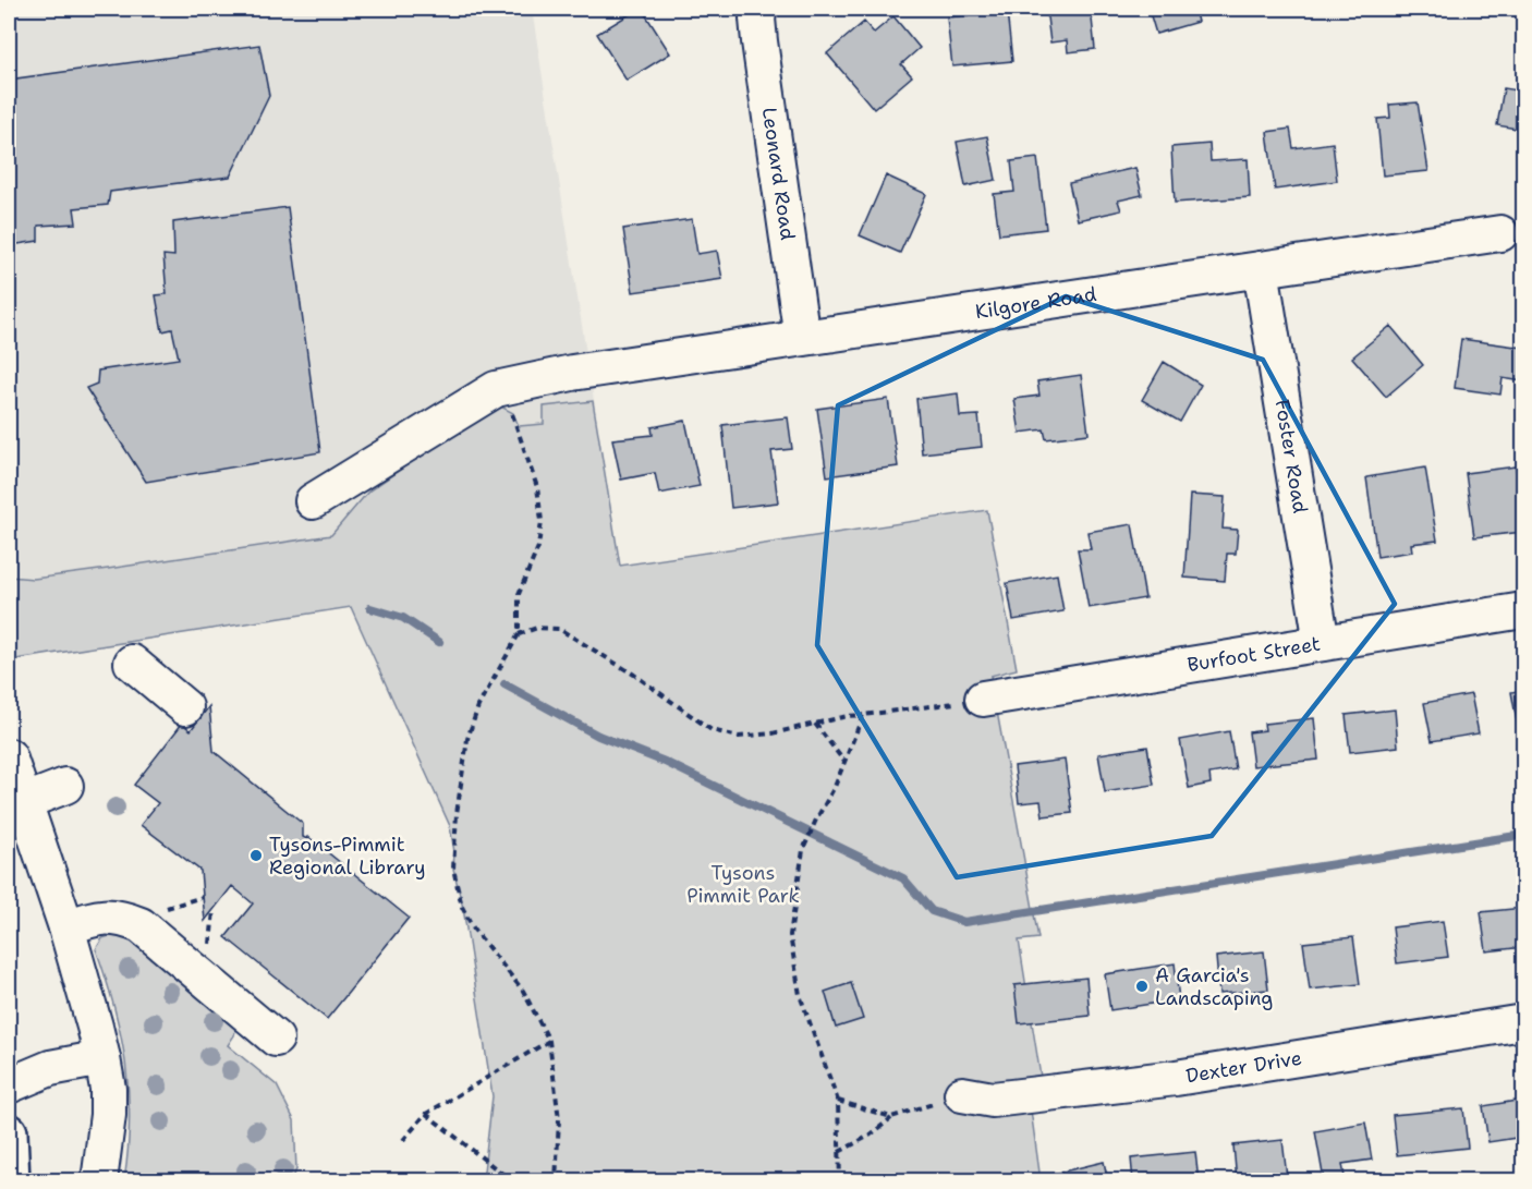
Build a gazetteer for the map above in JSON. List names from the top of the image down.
{
  "streets": {
    "street": [
      "Leonard Road",
      "Kilgore Road",
      "Foster Road",
      "Burfoot Street",
      "Dexter Drive"
    ]
  },
  "crossings": [
    ["Leonard Road", "Kilgore Road"],
    ["Kilgore Road", "Foster Road"],
    ["Foster Road", "Burfoot Street"]
  ],
  "parks": ["Tysons Pimmit Park"],
  "places": ["Tysons-Pimmit Regional Library", "A Garcia's Landscaping"]
}
